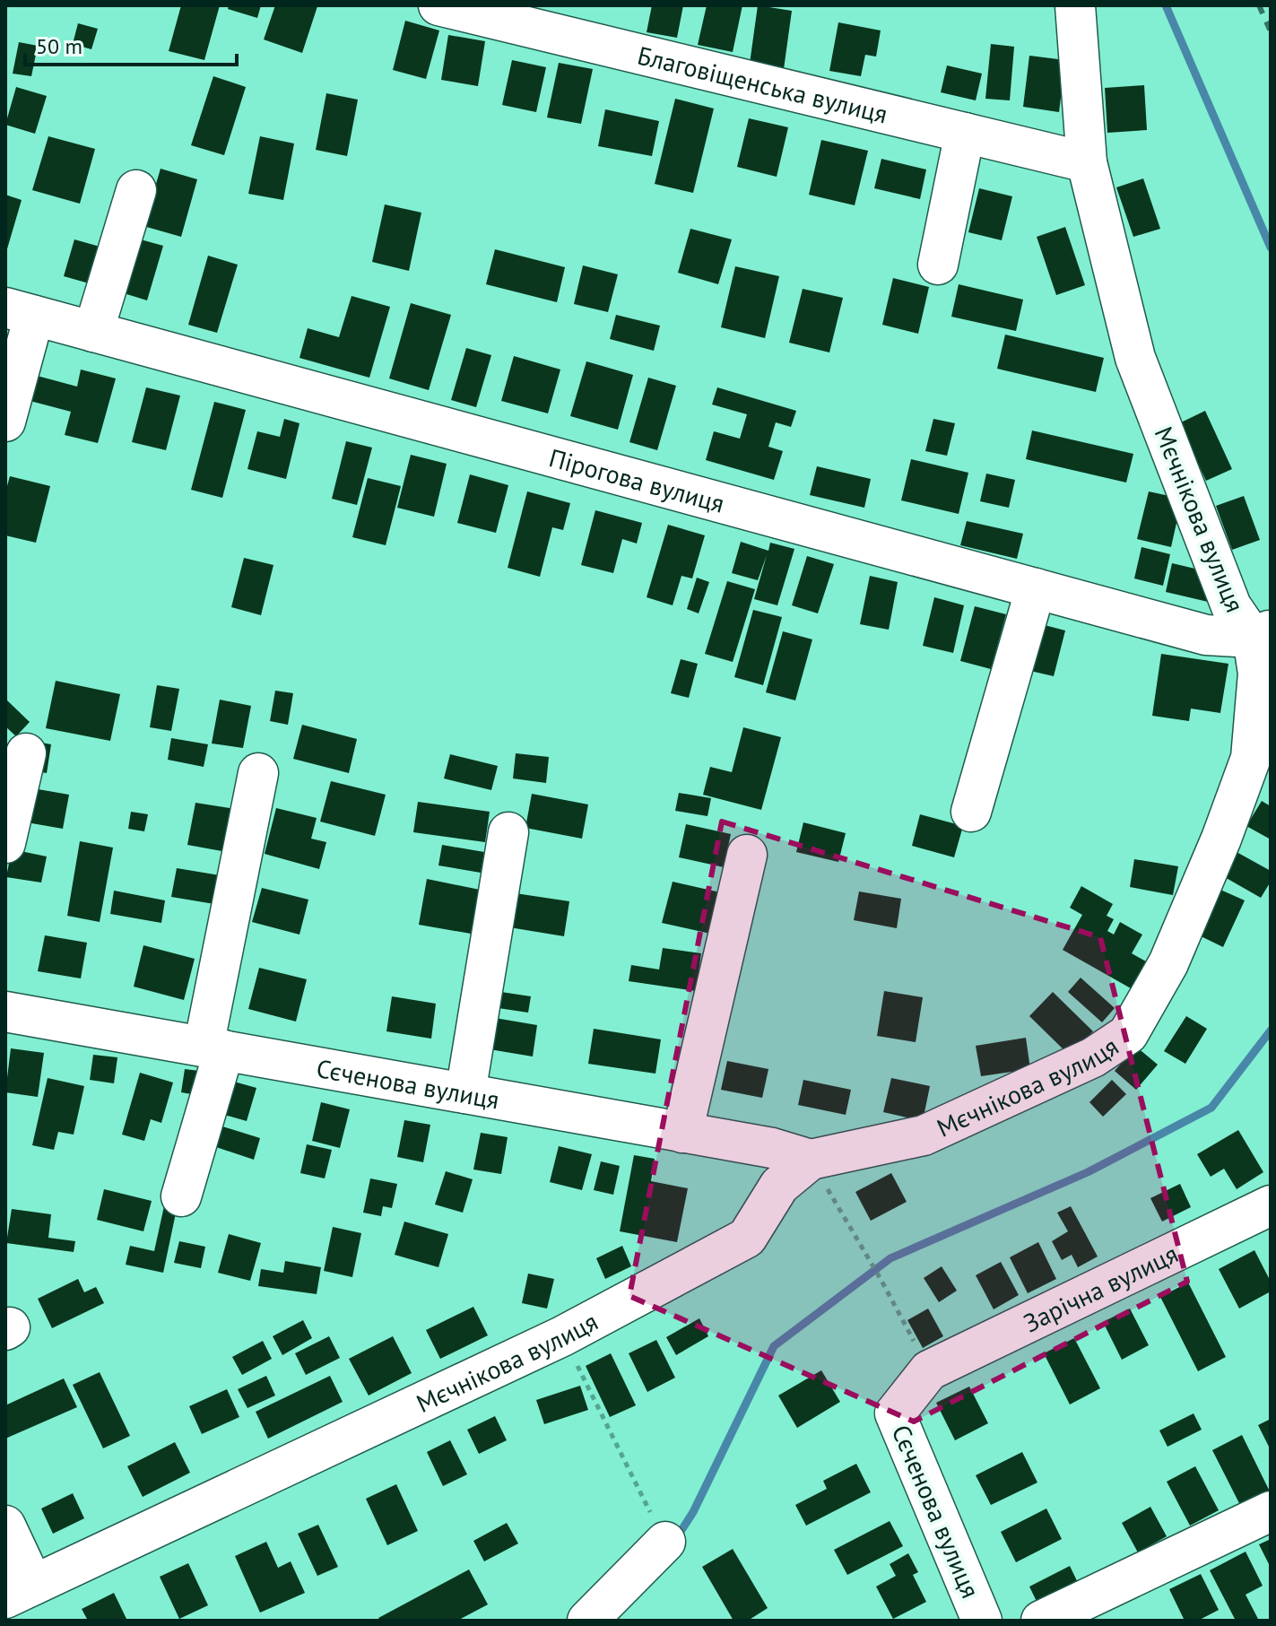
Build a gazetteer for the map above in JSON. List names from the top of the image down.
{
  "streets": {
    "street": [
      "Благовіщенська вулиця",
      "Пірогова вулиця",
      "Мєчнікова вулиця",
      "Сєченова вулиця",
      "Зарічна вулиця"
    ]
  },
  "crossings": [
    ["Благовіщенська вулиця", "Мєчнікова вулиця"],
    ["Пірогова вулиця", "Мєчнікова вулиця"],
    ["Мєчнікова вулиця", "Сєченова вулиця"],
    ["Сєченова вулиця", "Зарічна вулиця"]
  ],
  "scale_bar": "50 m"
}
